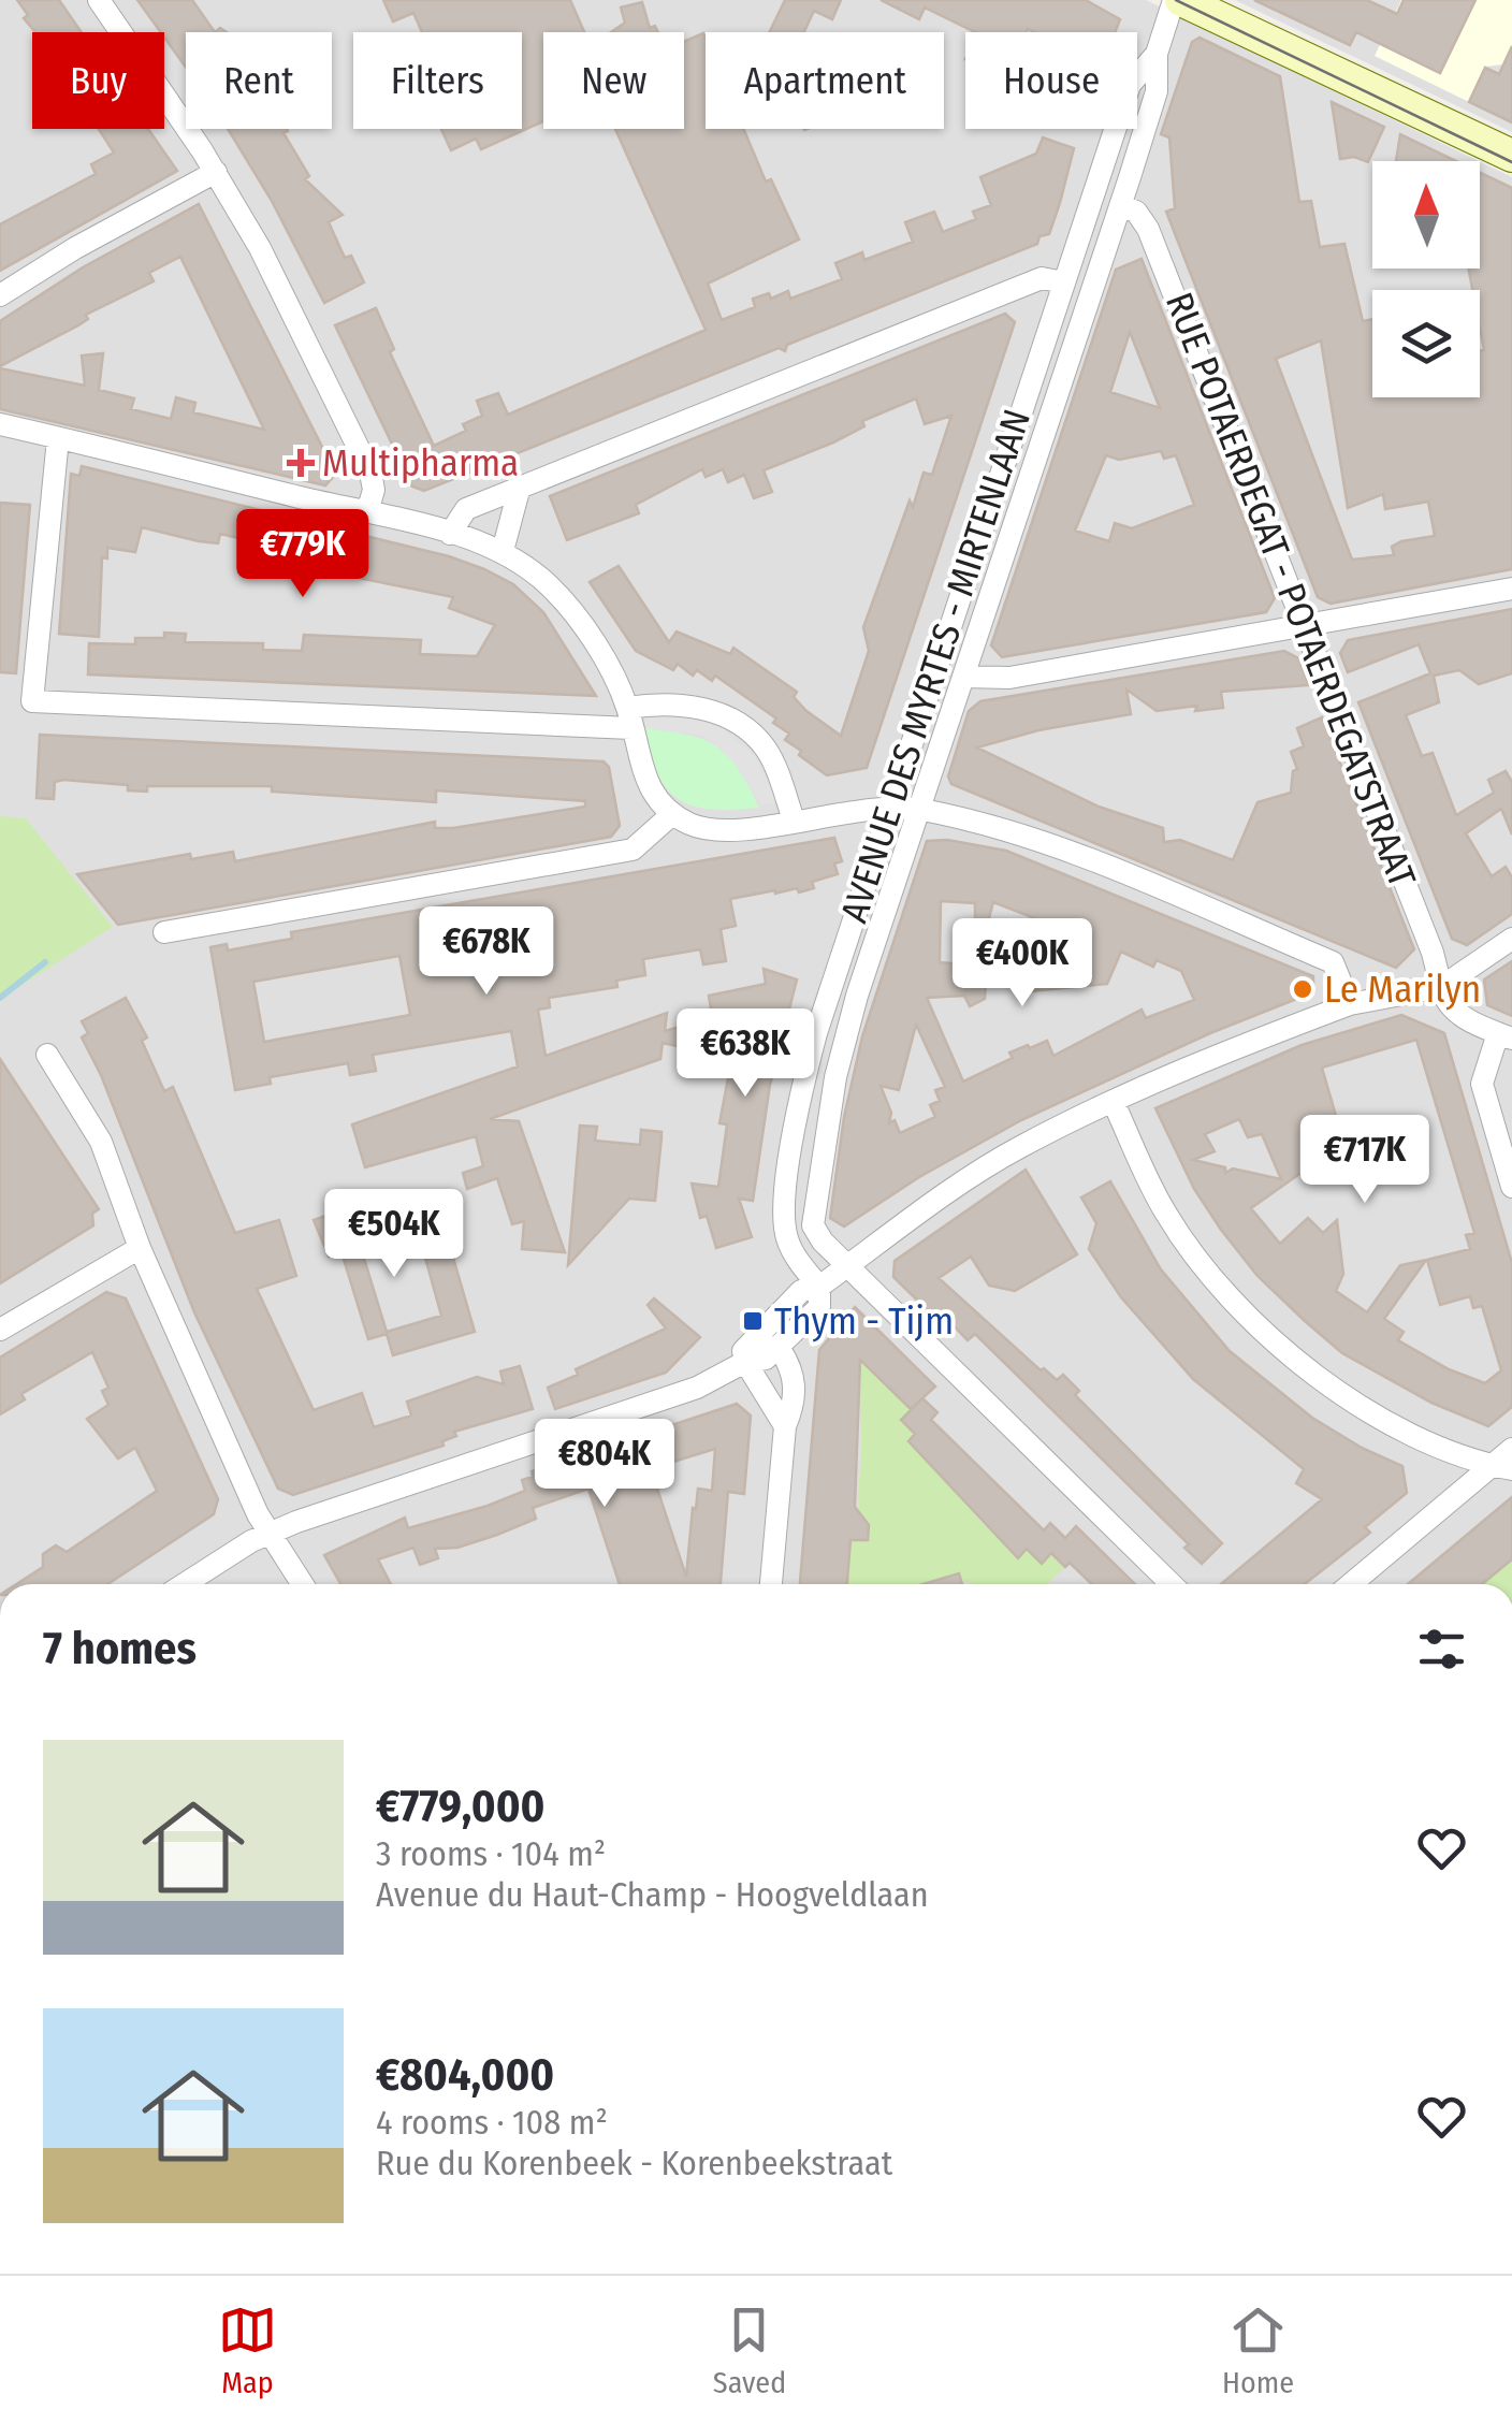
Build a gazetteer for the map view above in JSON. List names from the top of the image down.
{
  "streets": {
    "street": ["RUE POTAERDEGAT - POTAERDEGATSTRAAT", "AVENUE DES MYRTES - MIRTENLAAN"]
  },
  "crossings": [
    ["RUE POTAERDEGAT - POTAERDEGATSTRAAT", "AVENUE DES MYRTES - MIRTENLAAN"]
  ],
  "places": {
    "health": ["Multipharma"],
    "other": ["Le Marilyn"],
    "transit": ["Thym - Tijm"]
  },
  "north": "top",
  "page": {
    "chip": [
      "Buy",
      "Rent",
      "Filters",
      "New",
      "Apartment",
      "House"
    ],
    "price": [
      "€779K",
      "€678K",
      "€400K",
      "€638K",
      "€717K",
      "€504K",
      "€804K"
    ],
    "heading": "7 homes",
    "list": [
      {
        "name": "€779,000",
        "note": "3 rooms · 104 m² · Avenue du Haut-Champ - Hoogveldlaan"
      },
      {
        "name": "€804,000",
        "note": "4 rooms · 108 m² · Rue du Korenbeek - Korenbeekstraat"
      }
    ],
    "tabs": ["Map", "Saved", "Home"]
  }
}
